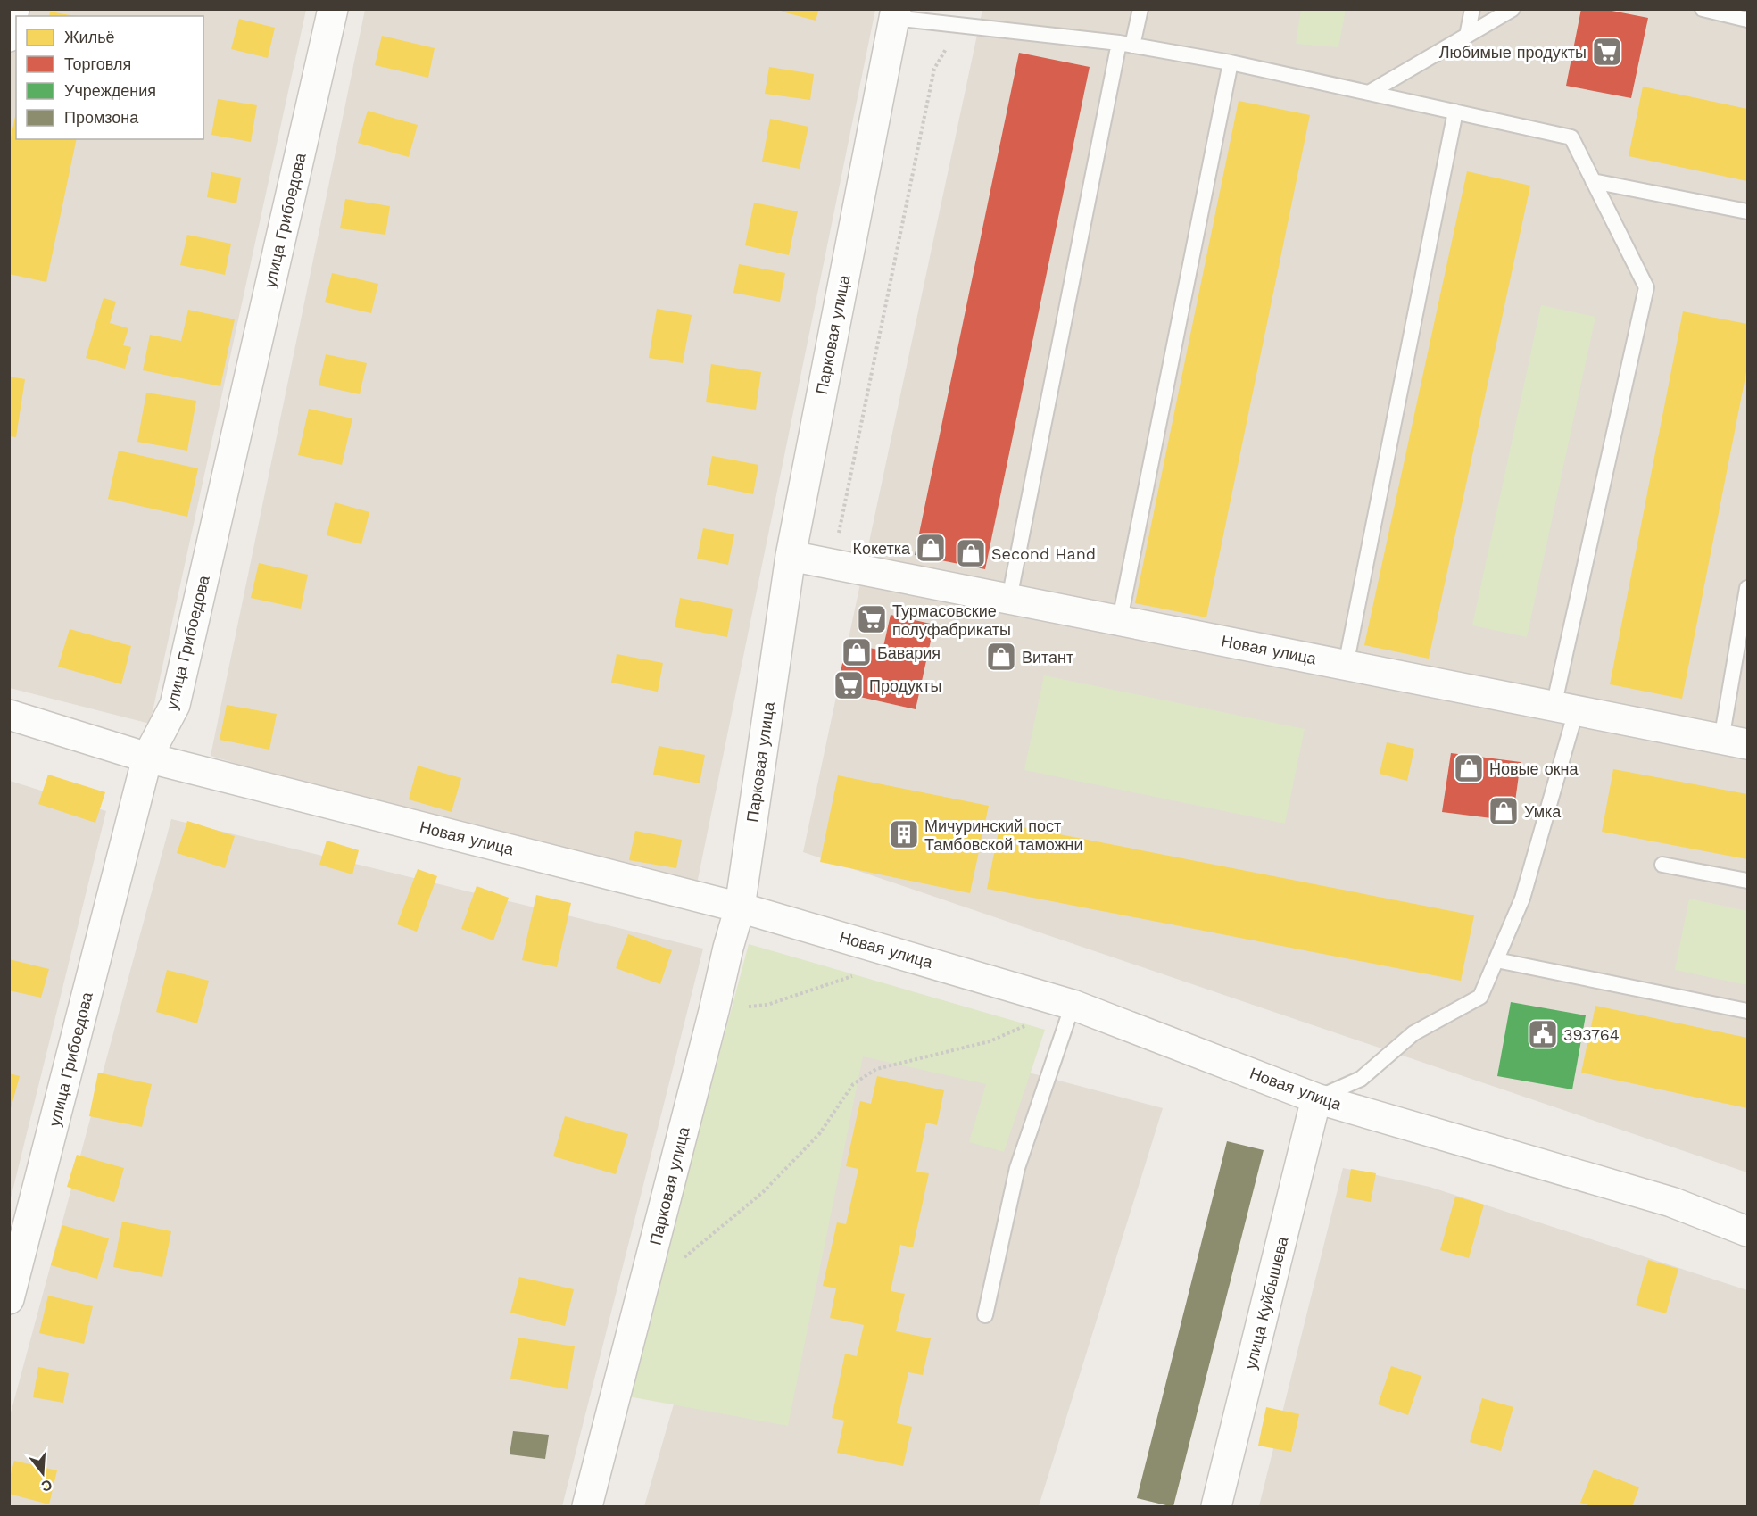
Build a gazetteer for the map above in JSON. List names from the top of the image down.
{
  "streets": {
    "street": [
      "улица Грибоедова",
      "Парковая улица",
      "Новая улица",
      "улица Куйбышева"
    ]
  },
  "crossings": [
    ["улица Грибоедова", "Новая улица"],
    ["Парковая улица", "Новая улица"],
    ["Новая улица", "улица Куйбышева"]
  ],
  "places": {
    "supermarket": ["Любимые продукты", "Турмасовские полуфабрикаты", "Продукты"],
    "shop": [
      "Кокетка",
      "Second Hand",
      "Бавария",
      "Витант",
      "Новые окна",
      "Умка"
    ],
    "building": ["Мичуринский пост Тамбовской таможни"],
    "public building": ["393764"]
  },
  "legend": [
    "Жильё",
    "Торговля",
    "Учреждения",
    "Промзона"
  ],
  "north": "bottom"
}
